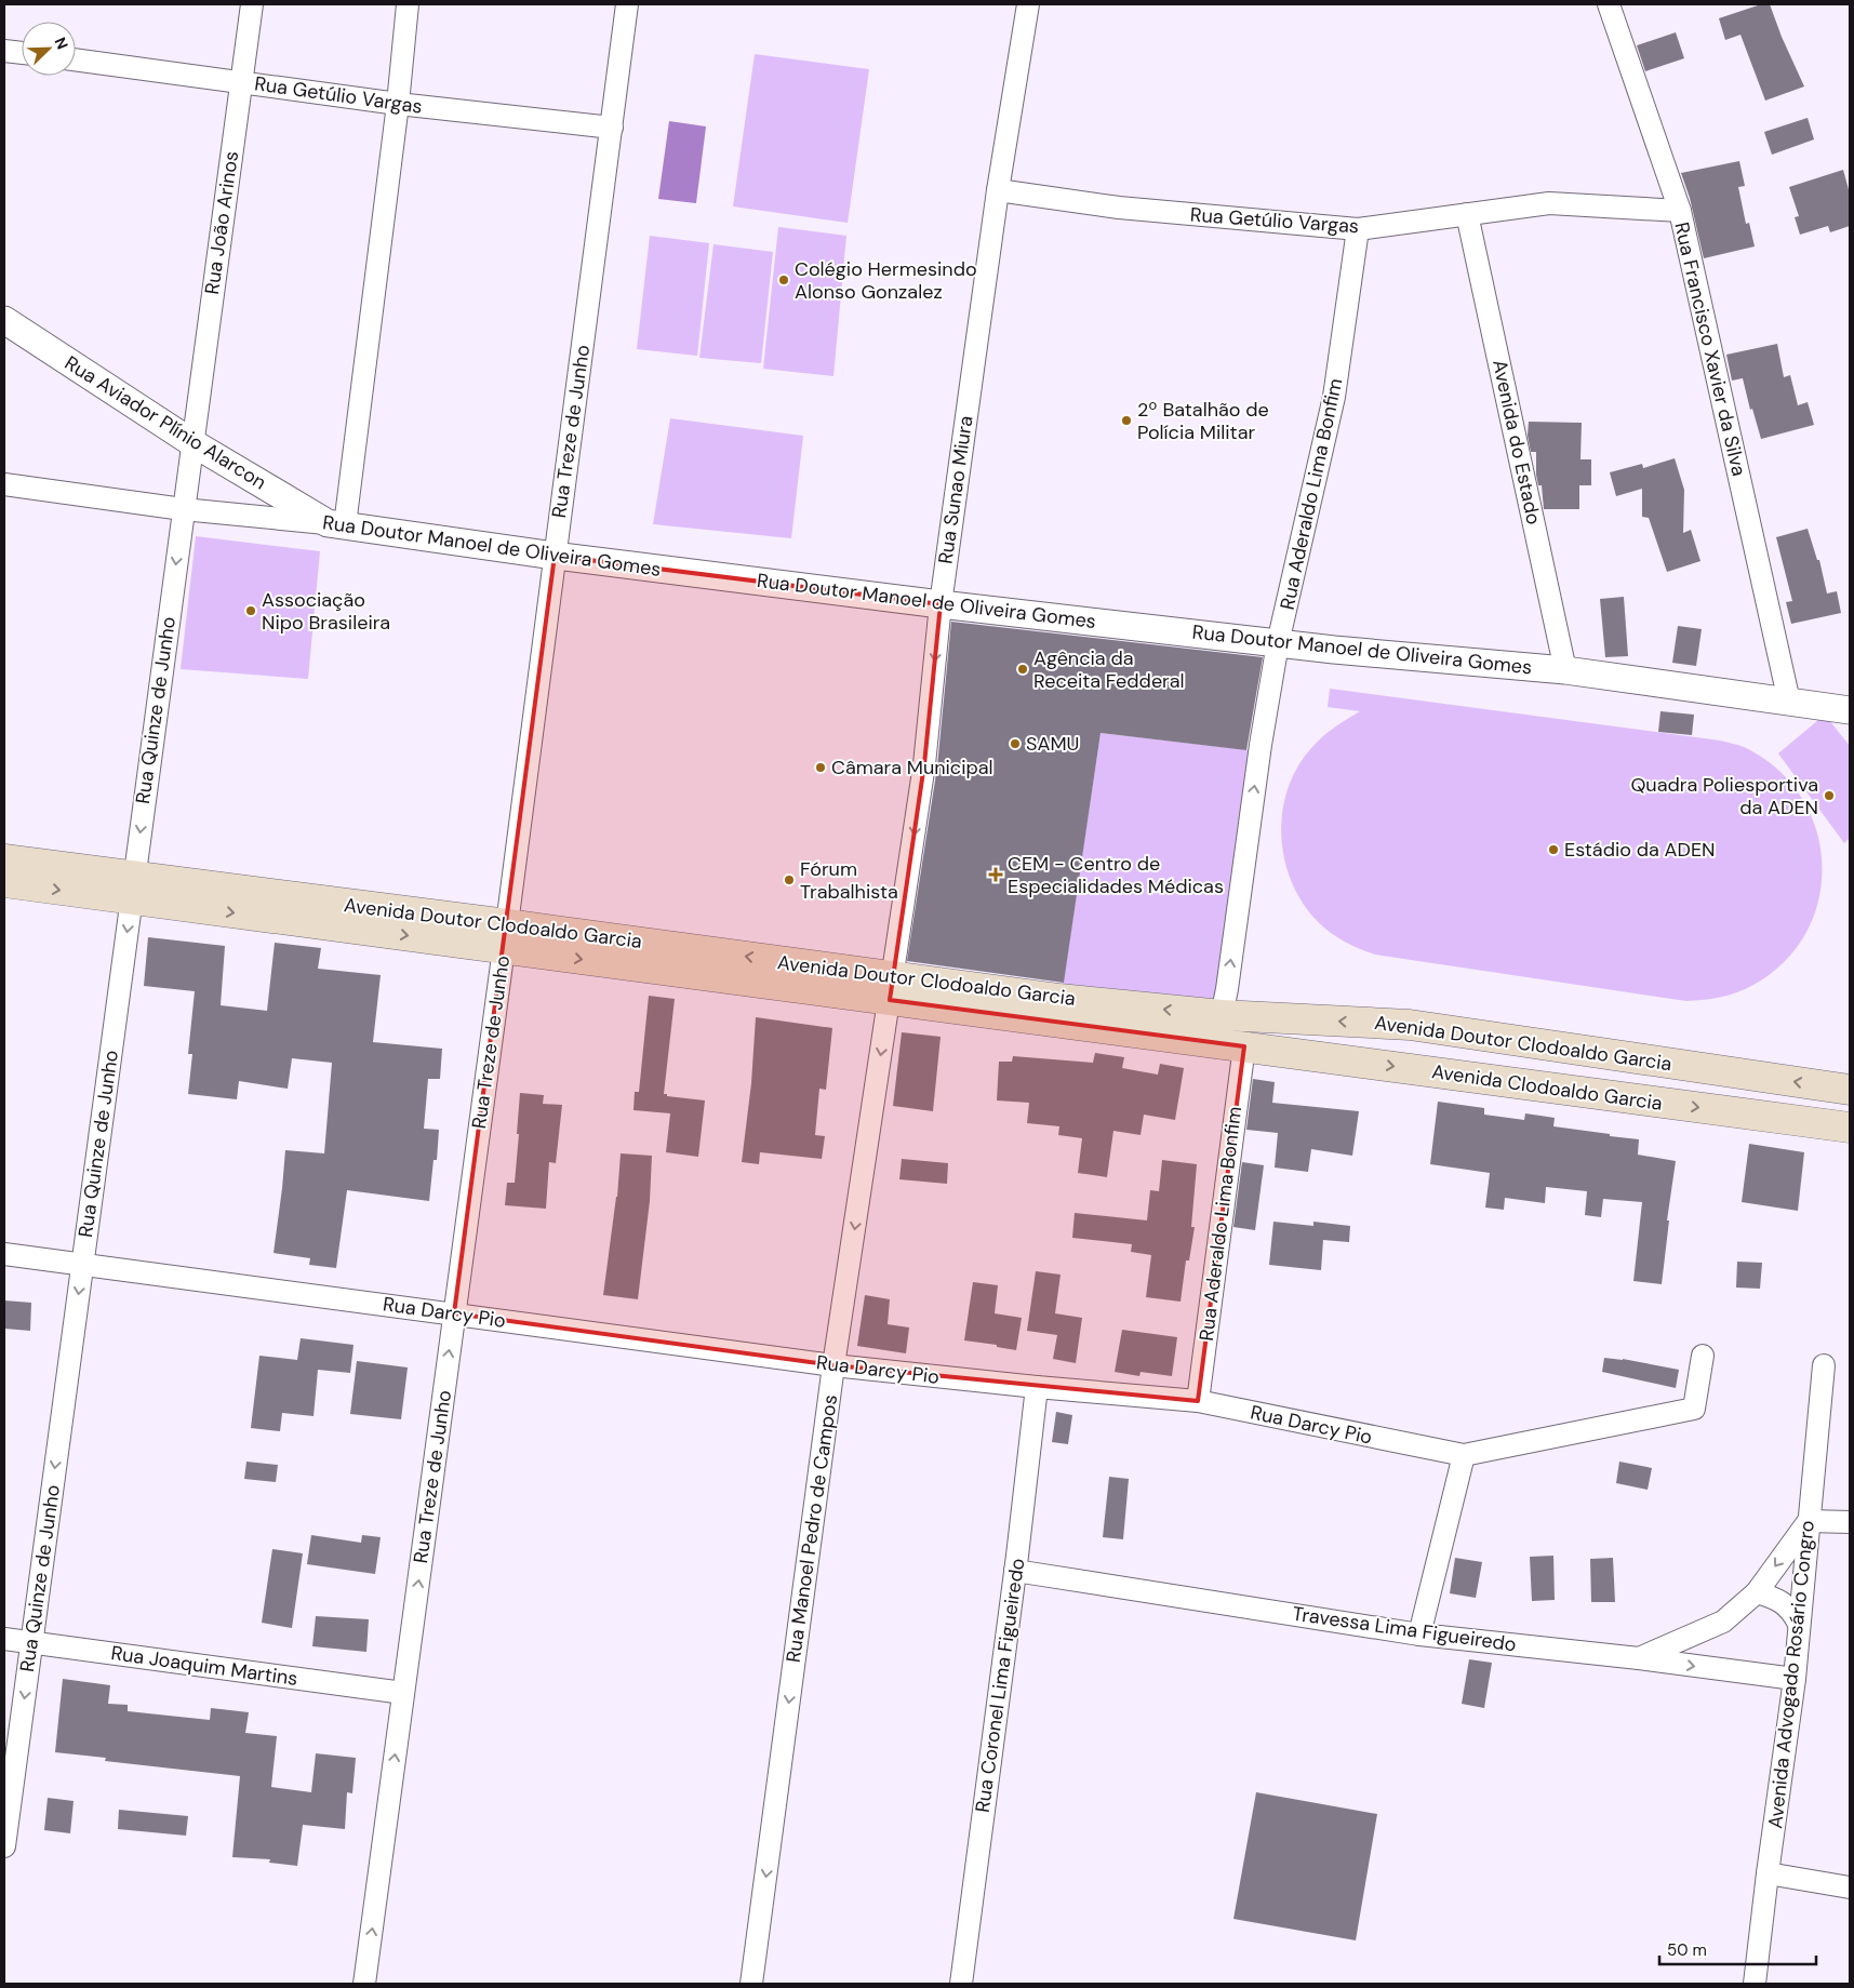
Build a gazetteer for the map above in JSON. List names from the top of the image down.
{
  "streets": {
    "main road": ["Avenida Doutor Clodoaldo Garcia", "Avenida Clodoaldo Garcia"],
    "street": [
      "Rua Getúlio Vargas",
      "Rua João Arinos",
      "Rua Francisco Xavier da Silva",
      "Rua Aviador Plínio Alarcon",
      "Rua Treze de Junho",
      "Avenida do Estado",
      "Rua Sunao Miura",
      "Rua Aderaldo Lima Bonfim",
      "Rua Doutor Manoel de Oliveira Gomes",
      "Rua Quinze de Junho",
      "Rua Darcy Pio",
      "Rua Manoel Pedro de Campos",
      "Travessa Lima Figueiredo",
      "Rua Joaquim Martins",
      "Avenida Advogado Rosário Congro",
      "Rua Coronel Lima Figueiredo"
    ]
  },
  "crossings": [
    ["Rua Getúlio Vargas", "Rua João Arinos"],
    ["Rua Getúlio Vargas", "Rua Francisco Xavier da Silva"],
    ["Rua Getúlio Vargas", "Rua Treze de Junho"],
    ["Rua Getúlio Vargas", "Avenida do Estado"],
    ["Rua Getúlio Vargas", "Rua Sunao Miura"],
    ["Rua Getúlio Vargas", "Rua Aderaldo Lima Bonfim"],
    ["Rua João Arinos", "Rua Aviador Plínio Alarcon"],
    ["Rua João Arinos", "Rua Quinze de Junho"],
    ["Rua Francisco Xavier da Silva", "Rua Doutor Manoel de Oliveira Gomes"],
    ["Rua Aviador Plínio Alarcon", "Rua Doutor Manoel de Oliveira Gomes"],
    ["Rua Aviador Plínio Alarcon", "Rua Quinze de Junho"],
    ["Rua Treze de Junho", "Rua Doutor Manoel de Oliveira Gomes"],
    ["Rua Treze de Junho", "Avenida Doutor Clodoaldo Garcia"],
    ["Rua Treze de Junho", "Rua Darcy Pio"],
    ["Rua Treze de Junho", "Rua Joaquim Martins"],
    ["Avenida do Estado", "Rua Doutor Manoel de Oliveira Gomes"],
    ["Rua Sunao Miura", "Rua Doutor Manoel de Oliveira Gomes"],
    ["Rua Sunao Miura", "Avenida Doutor Clodoaldo Garcia"],
    ["Rua Sunao Miura", "Rua Manoel Pedro de Campos"],
    ["Rua Aderaldo Lima Bonfim", "Rua Doutor Manoel de Oliveira Gomes"],
    ["Rua Aderaldo Lima Bonfim", "Avenida Doutor Clodoaldo Garcia"],
    ["Rua Aderaldo Lima Bonfim", "Avenida Clodoaldo Garcia"],
    ["Rua Aderaldo Lima Bonfim", "Rua Darcy Pio"],
    ["Rua Doutor Manoel de Oliveira Gomes", "Rua Quinze de Junho"],
    ["Rua Quinze de Junho", "Avenida Doutor Clodoaldo Garcia"],
    ["Rua Quinze de Junho", "Rua Darcy Pio"],
    ["Rua Quinze de Junho", "Rua Joaquim Martins"],
    ["Avenida Doutor Clodoaldo Garcia", "Avenida Clodoaldo Garcia"],
    ["Avenida Doutor Clodoaldo Garcia", "Rua Manoel Pedro de Campos"],
    ["Rua Darcy Pio", "Rua Manoel Pedro de Campos"],
    ["Rua Darcy Pio", "Rua Coronel Lima Figueiredo"],
    ["Travessa Lima Figueiredo", "Avenida Advogado Rosário Congro"],
    ["Travessa Lima Figueiredo", "Rua Coronel Lima Figueiredo"]
  ],
  "one_way": [
    "Rua Sunao Miura",
    "Rua Quinze de Junho",
    "Avenida Clodoaldo Garcia",
    "Rua Manoel Pedro de Campos"
  ],
  "places": {
    "other": [
      "Colégio Hermesindo Alonso Gonzalez",
      "2º Batalhão de Polícia Militar",
      "Associação Nipo Brasileira",
      "Agência da Receita Fedderal",
      "SAMU",
      "Câmara Municipal",
      "Quadra Poliesportiva da ADEN",
      "Estádio da ADEN",
      "Fórum Trabalhista"
    ],
    "health": ["CEM - Centro de Especialidades Médicas"]
  },
  "scale_bar": "50 m",
  "north": "top right"
}
